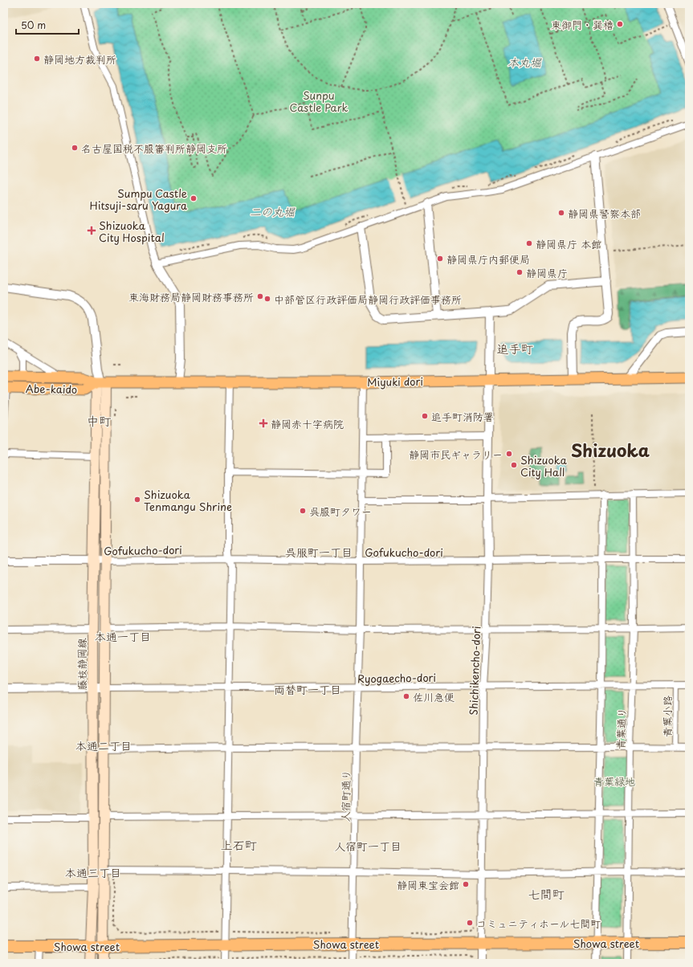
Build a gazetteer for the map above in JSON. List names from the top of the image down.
{
  "streets": {
    "highway": ["Showa street"],
    "main road": ["Miyuki dori", "Abe-kaido", "藤枝静岡線"],
    "street": [
      "Gofukucho-dori",
      "Shichikencho-dori",
      "Ryogaecho-dori",
      "青葉小路",
      "青葉通り",
      "人宿町通り"
    ]
  },
  "crossings": [
    ["Miyuki dori", "Abe-kaido"],
    ["Miyuki dori", "藤枝静岡線"],
    ["Miyuki dori", "Shichikencho-dori"],
    ["Miyuki dori", "人宿町通り"],
    ["Abe-kaido", "藤枝静岡線"],
    ["Gofukucho-dori", "藤枝静岡線"],
    ["Gofukucho-dori", "Shichikencho-dori"],
    ["Gofukucho-dori", "青葉通り"],
    ["Gofukucho-dori", "人宿町通り"],
    ["藤枝静岡線", "Ryogaecho-dori"],
    ["藤枝静岡線", "Showa street"],
    ["Shichikencho-dori", "Ryogaecho-dori"],
    ["Shichikencho-dori", "Showa street"],
    ["Ryogaecho-dori", "青葉小路"],
    ["Ryogaecho-dori", "青葉通り"],
    ["Ryogaecho-dori", "人宿町通り"],
    ["青葉通り", "Showa street"],
    ["人宿町通り", "Showa street"]
  ],
  "districts": [
    "追手町",
    "中町",
    "Shizuoka",
    "呉服町一丁目",
    "本通一丁目",
    "両替町一丁目",
    "本通二丁目",
    "上石町",
    "人宿町一丁目",
    "本通三丁目",
    "七間町"
  ],
  "water": ["本丸堀", "二の丸堀"],
  "parks": ["Sunpu Castle Park", "青葉緑地"],
  "places": {
    "other": [
      "東御門・巽櫓",
      "静岡地方裁判所",
      "名古屋国税不服審判所静岡支所",
      "Sumpu Castle Hitsuji-saru Yagura",
      "静岡県警察本部",
      "静岡県庁 本館",
      "静岡県庁内郵便局",
      "静岡県庁",
      "東海財務局静岡財務事務所",
      "中部管区行政評価局静岡行政評価事務所",
      "追手町消防署",
      "静岡市民ギャラリー",
      "Shizuoka City Hall",
      "Shizuoka Tenmangu Shrine",
      "呉服町タワー",
      "佐川急便",
      "静岡東宝会館",
      "コミュニティホール七間町"
    ],
    "health": ["Shizuoka City Hospital", "静岡赤十字病院"]
  },
  "scale_bar": "50 m"
}
